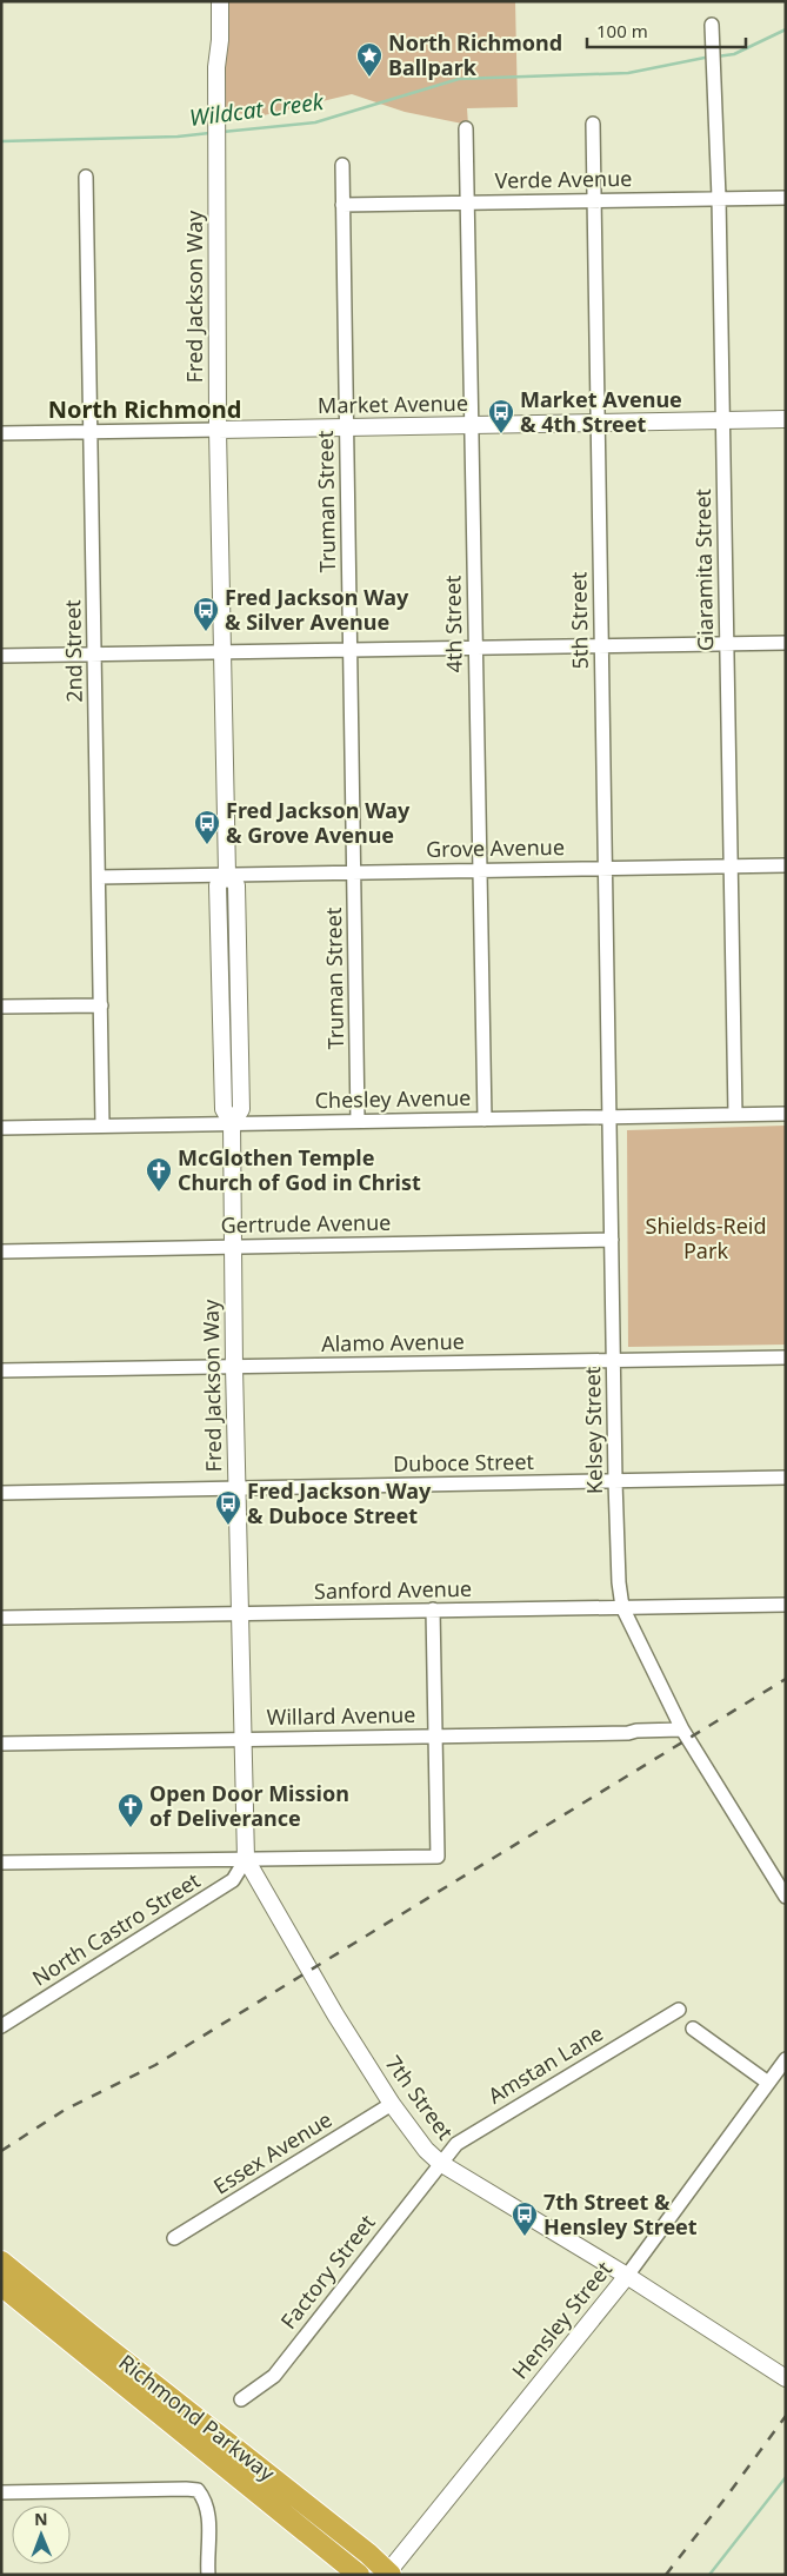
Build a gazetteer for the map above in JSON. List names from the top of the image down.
{
  "streets": {
    "highway": ["Richmond Parkway"],
    "street": [
      "Verde Avenue",
      "Fred Jackson Way",
      "Market Avenue",
      "Truman Street",
      "Giaramita Street",
      "5th Street",
      "4th Street",
      "2nd Street",
      "Grove Avenue",
      "Chesley Avenue",
      "Gertrude Avenue",
      "Alamo Avenue",
      "Kelsey Street",
      "Duboce Street",
      "Sanford Avenue",
      "Willard Avenue",
      "North Castro Street",
      "Amstan Lane",
      "7th Street",
      "Essex Avenue",
      "Factory Street",
      "Hensley Street"
    ]
  },
  "crossings": [
    ["Verde Avenue", "Truman Street"],
    ["Verde Avenue", "Giaramita Street"],
    ["Verde Avenue", "5th Street"],
    ["Verde Avenue", "4th Street"],
    ["Fred Jackson Way", "Market Avenue"],
    ["Fred Jackson Way", "Grove Avenue"],
    ["Fred Jackson Way", "Chesley Avenue"],
    ["Fred Jackson Way", "Gertrude Avenue"],
    ["Fred Jackson Way", "Alamo Avenue"],
    ["Fred Jackson Way", "Duboce Street"],
    ["Fred Jackson Way", "Sanford Avenue"],
    ["Fred Jackson Way", "Willard Avenue"],
    ["Fred Jackson Way", "North Castro Street"],
    ["Fred Jackson Way", "7th Street"],
    ["Market Avenue", "Truman Street"],
    ["Market Avenue", "Giaramita Street"],
    ["Market Avenue", "5th Street"],
    ["Market Avenue", "4th Street"],
    ["Market Avenue", "2nd Street"],
    ["Truman Street", "Grove Avenue"],
    ["Truman Street", "Chesley Avenue"],
    ["Giaramita Street", "Grove Avenue"],
    ["Giaramita Street", "Chesley Avenue"],
    ["5th Street", "Grove Avenue"],
    ["5th Street", "Chesley Avenue"],
    ["5th Street", "Kelsey Street"],
    ["4th Street", "Grove Avenue"],
    ["4th Street", "Chesley Avenue"],
    ["2nd Street", "Grove Avenue"],
    ["2nd Street", "Chesley Avenue"],
    ["Chesley Avenue", "Kelsey Street"],
    ["Gertrude Avenue", "Kelsey Street"],
    ["Alamo Avenue", "Kelsey Street"],
    ["Kelsey Street", "Duboce Street"],
    ["Kelsey Street", "Sanford Avenue"],
    ["Kelsey Street", "Willard Avenue"],
    ["North Castro Street", "7th Street"],
    ["Amstan Lane", "7th Street"],
    ["Amstan Lane", "Factory Street"],
    ["7th Street", "Essex Avenue"],
    ["7th Street", "Factory Street"],
    ["7th Street", "Hensley Street"],
    ["Hensley Street", "Richmond Parkway"]
  ],
  "districts": ["North Richmond"],
  "water": ["Wildcat Creek"],
  "parks": ["Shields-Reid Park"],
  "places": {
    "place": ["North Richmond Ballpark"],
    "bus stop": [
      "Market Avenue & 4th Street",
      "Fred Jackson Way & Silver Avenue",
      "Fred Jackson Way & Grove Avenue",
      "Fred Jackson Way & Duboce Street",
      "7th Street & Hensley Street"
    ],
    "church": ["McGlothen Temple Church of God in Christ", "Open Door Mission of Deliverance"]
  },
  "scale_bar": "100 m",
  "north": "top"
}
